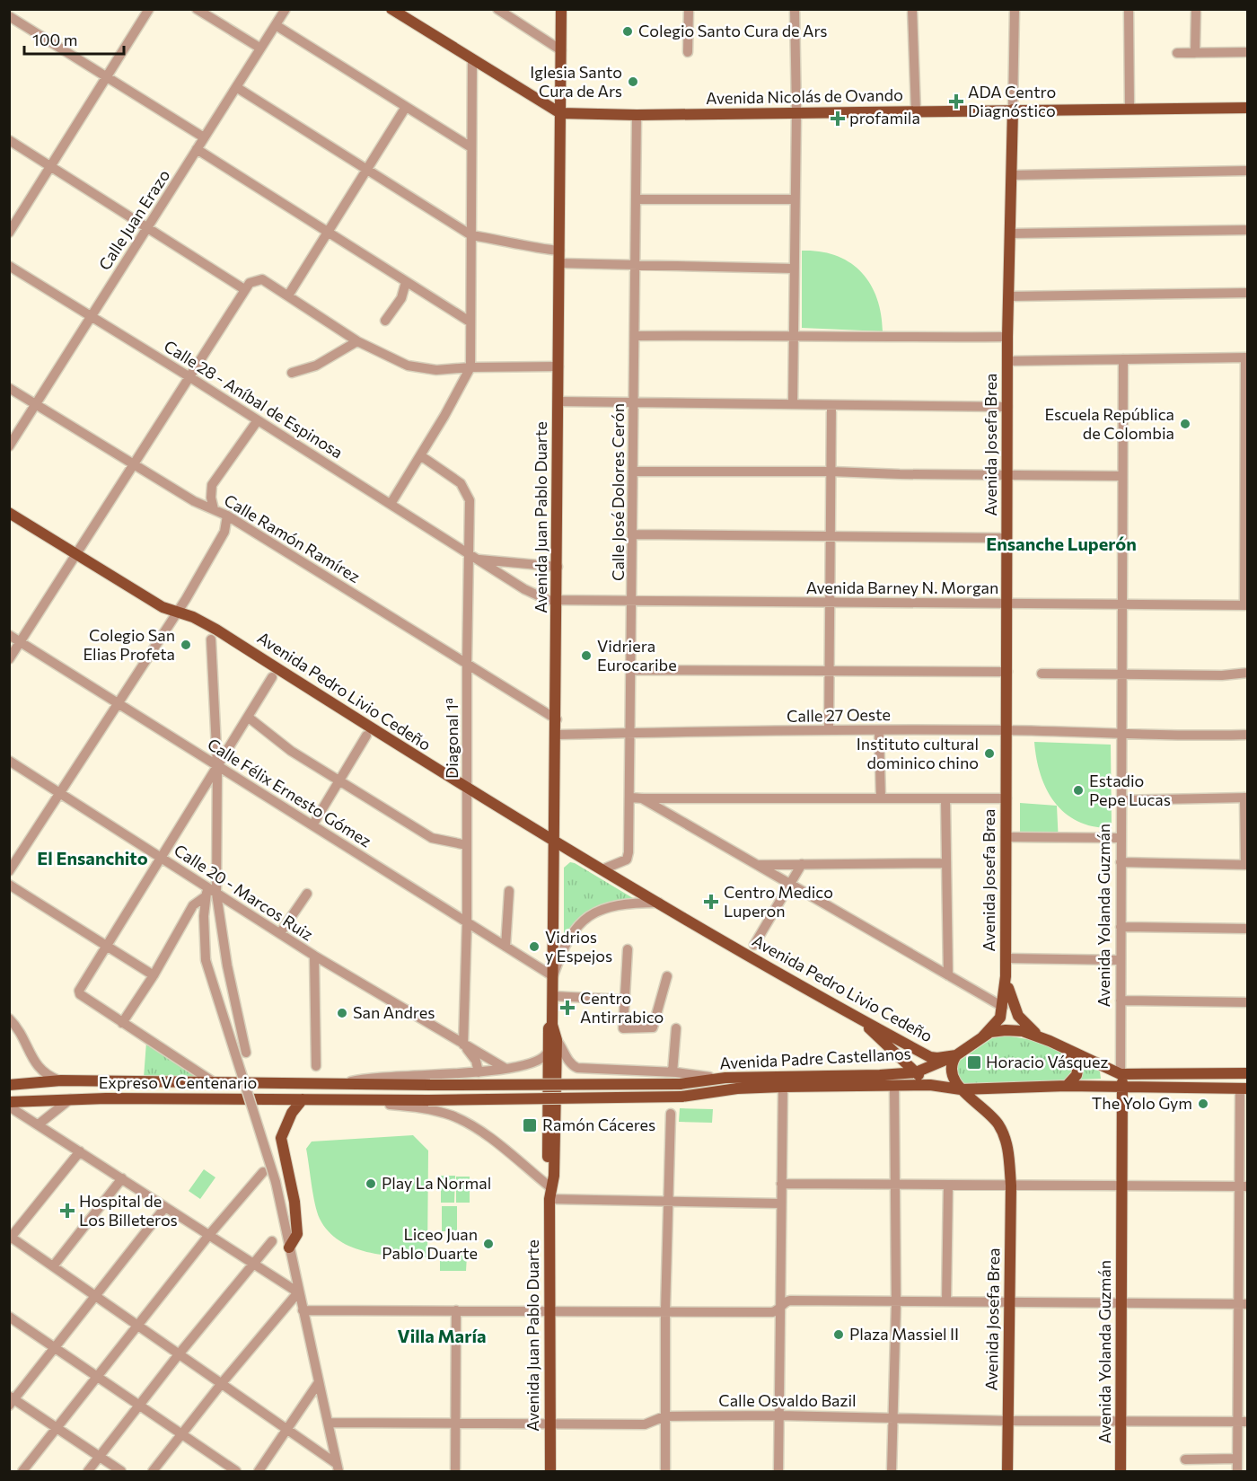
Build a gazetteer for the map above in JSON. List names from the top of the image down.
{
  "streets": {
    "main road": [
      "Avenida Nicolás de Ovando",
      "Avenida Josefa Brea",
      "Avenida Juan Pablo Duarte",
      "Avenida Pedro Livio Cedeño",
      "Avenida Yolanda Guzmán",
      "Avenida Padre Castellanos",
      "Expreso V Centenario"
    ],
    "street": [
      "Calle Juan Erazo",
      "Calle 28 - Aníbal de Espinosa",
      "Calle José Dolores Cerón",
      "Calle Ramón Ramírez",
      "Avenida Barney N. Morgan",
      "Calle 27 Oeste",
      "Diagonal 1ª",
      "Calle Félix Ernesto Gómez",
      "Calle 20 - Marcos Ruiz",
      "Calle Osvaldo Bazil"
    ]
  },
  "crossings": [
    ["Avenida Nicolás de Ovando", "Avenida Josefa Brea"],
    ["Avenida Nicolás de Ovando", "Calle José Dolores Cerón"],
    ["Avenida Nicolás de Ovando", "Avenida Juan Pablo Duarte"],
    ["Calle Juan Erazo", "Calle 28 - Aníbal de Espinosa"],
    ["Calle Juan Erazo", "Calle Ramón Ramírez"],
    ["Calle 28 - Aníbal de Espinosa", "Avenida Juan Pablo Duarte"],
    ["Calle 28 - Aníbal de Espinosa", "Avenida Barney N. Morgan"],
    ["Calle 28 - Aníbal de Espinosa", "Diagonal 1ª"],
    ["Avenida Josefa Brea", "Avenida Barney N. Morgan"],
    ["Avenida Josefa Brea", "Calle 27 Oeste"],
    ["Avenida Josefa Brea", "Avenida Padre Castellanos"],
    ["Avenida Josefa Brea", "Calle Osvaldo Bazil"],
    ["Calle José Dolores Cerón", "Avenida Barney N. Morgan"],
    ["Calle José Dolores Cerón", "Avenida Pedro Livio Cedeño"],
    ["Calle José Dolores Cerón", "Calle 27 Oeste"],
    ["Avenida Juan Pablo Duarte", "Calle Ramón Ramírez"],
    ["Avenida Juan Pablo Duarte", "Avenida Barney N. Morgan"],
    ["Avenida Juan Pablo Duarte", "Avenida Pedro Livio Cedeño"],
    ["Avenida Juan Pablo Duarte", "Calle 27 Oeste"],
    ["Avenida Juan Pablo Duarte", "Calle Félix Ernesto Gómez"],
    ["Avenida Juan Pablo Duarte", "Expreso V Centenario"],
    ["Avenida Juan Pablo Duarte", "Calle Osvaldo Bazil"],
    ["Calle Ramón Ramírez", "Diagonal 1ª"],
    ["Avenida Barney N. Morgan", "Avenida Yolanda Guzmán"],
    ["Avenida Pedro Livio Cedeño", "Diagonal 1ª"],
    ["Avenida Pedro Livio Cedeño", "Avenida Padre Castellanos"],
    ["Calle 27 Oeste", "Avenida Yolanda Guzmán"],
    ["Diagonal 1ª", "Calle Félix Ernesto Gómez"],
    ["Diagonal 1ª", "Calle 20 - Marcos Ruiz"],
    ["Calle 20 - Marcos Ruiz", "Expreso V Centenario"],
    ["Avenida Yolanda Guzmán", "Avenida Padre Castellanos"],
    ["Avenida Yolanda Guzmán", "Calle Osvaldo Bazil"],
    ["Avenida Padre Castellanos", "Expreso V Centenario"]
  ],
  "districts": ["Ensanche Luperón", "El Ensanchito", "Villa María"],
  "places": {
    "other": [
      "Colegio Santo Cura de Ars",
      "Iglesia Santo Cura de Ars",
      "Escuela República de Colombia",
      "Colegio San Elias Profeta",
      "Vidriera Eurocaribe",
      "Instituto cultural dominico chino",
      "Estadio Pepe Lucas",
      "Vidrios y Espejos",
      "San Andres",
      "The Yolo Gym",
      "Play La Normal",
      "Liceo Juan Pablo Duarte",
      "Plaza Massiel II"
    ],
    "health": [
      "ADA Centro Diagnóstico",
      "profamila",
      "Centro Medico Luperon",
      "Centro Antirrabico",
      "Hospital de Los Billeteros"
    ],
    "transit": ["Horacio Vásquez", "Ramón Cáceres"]
  },
  "scale_bar": "100 m"
}
